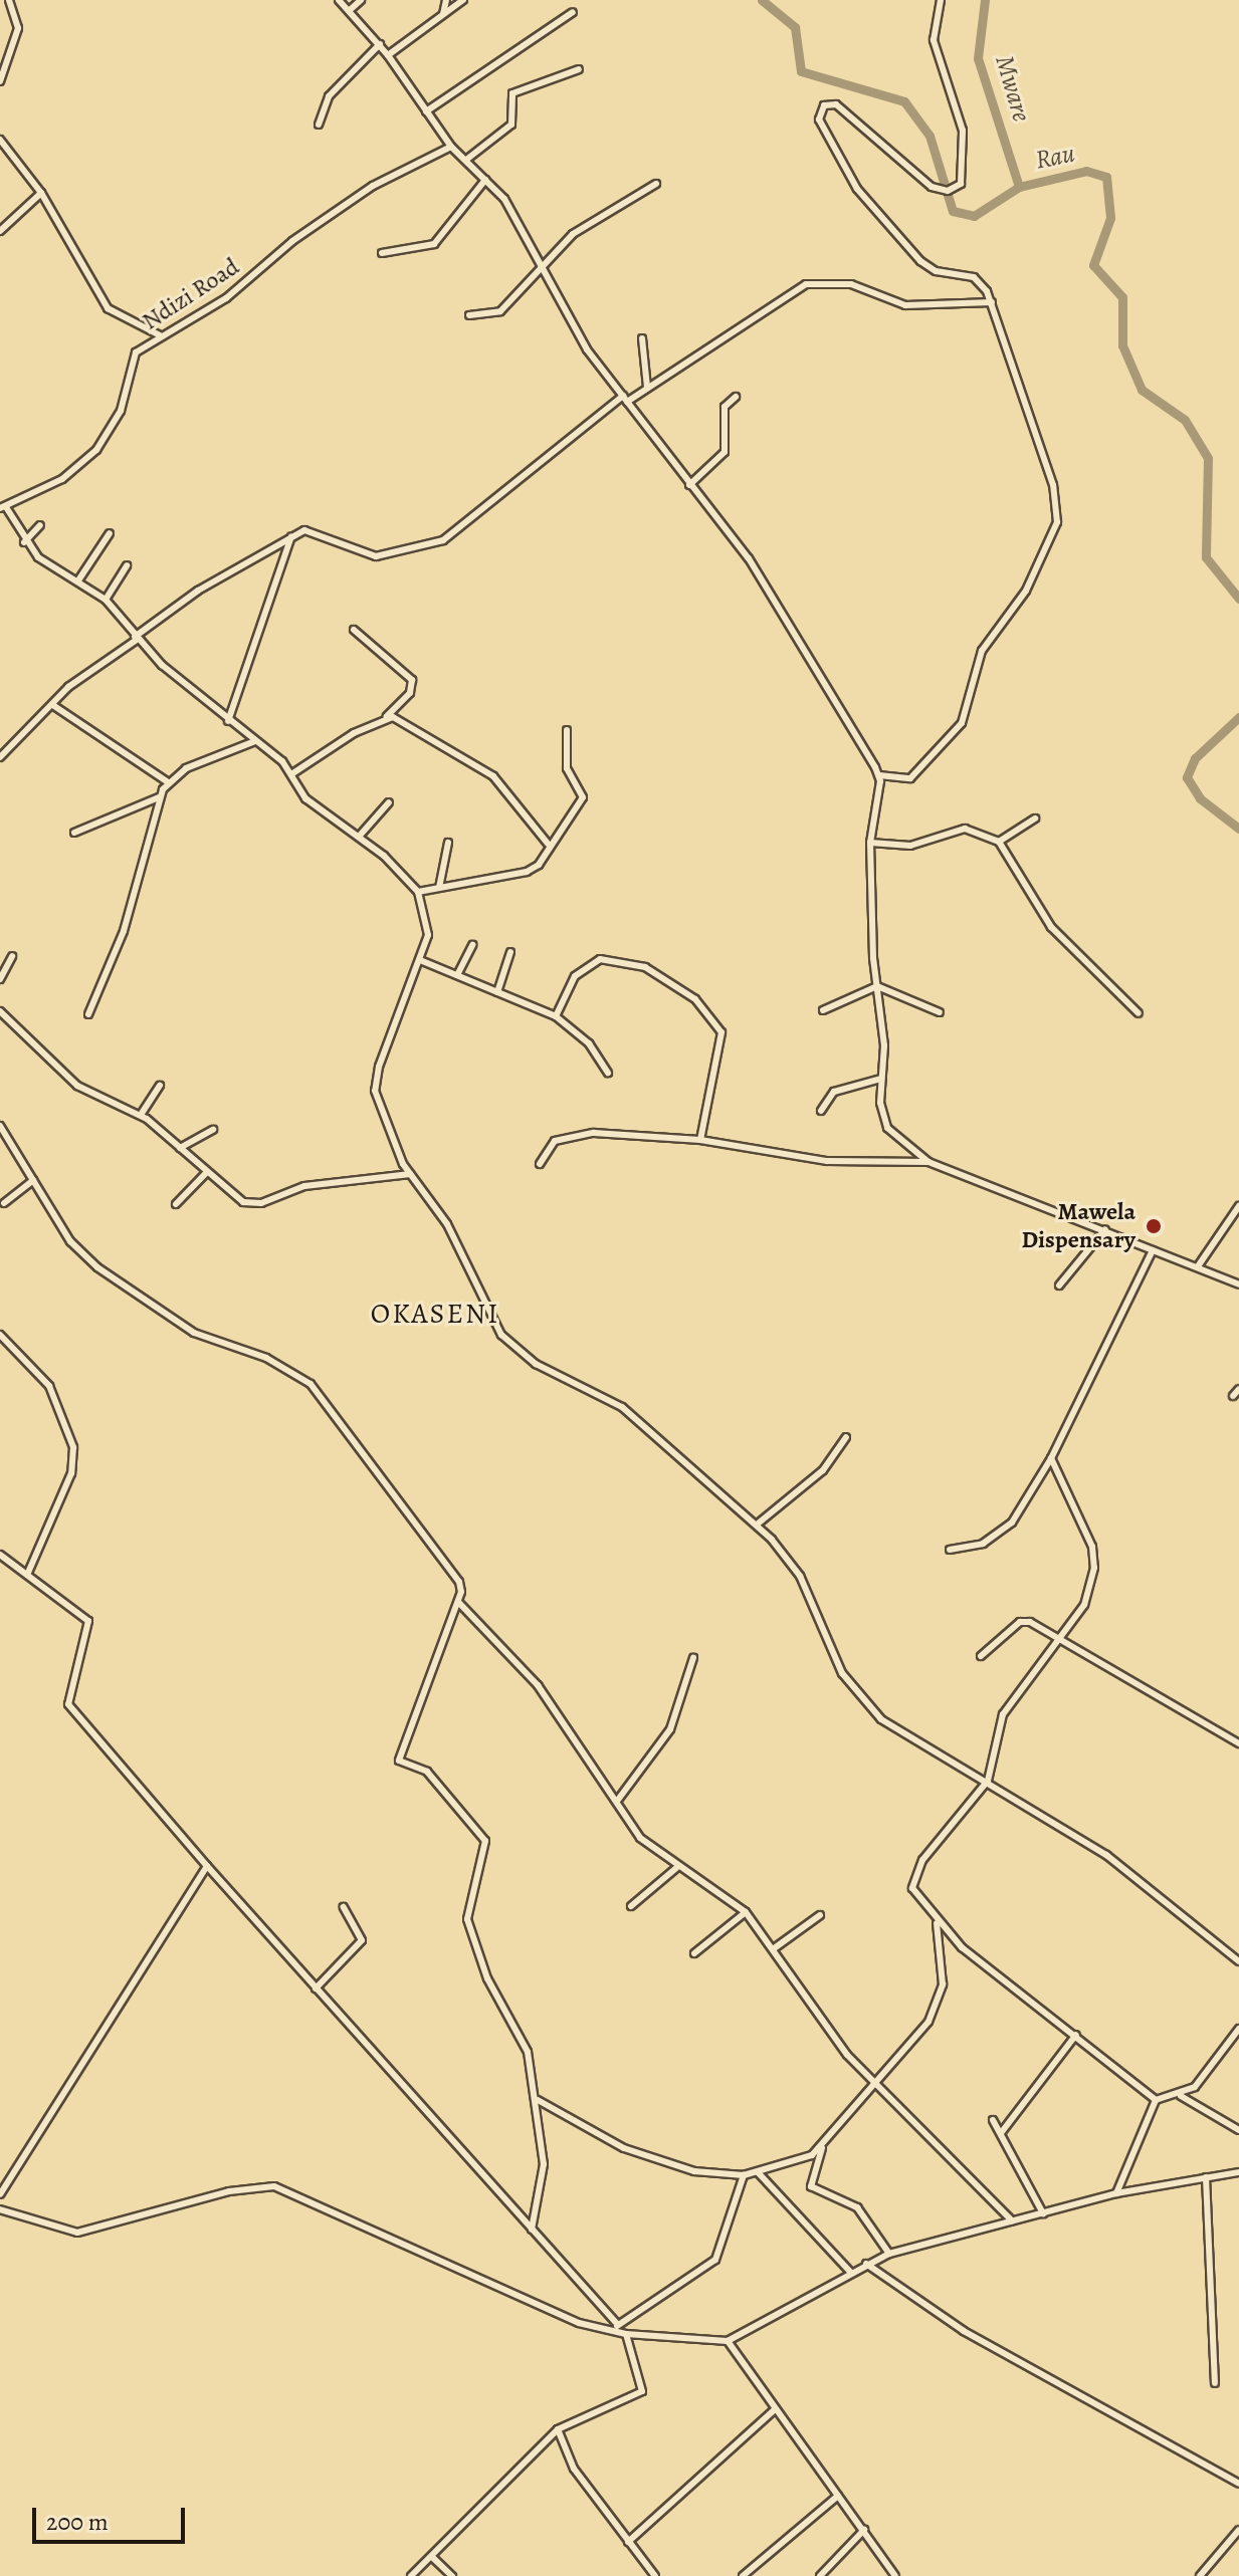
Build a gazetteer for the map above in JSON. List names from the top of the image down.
{
  "streets": {
    "street": ["Ndizi Road"]
  },
  "districts": ["OKASENI"],
  "water": ["Mware", "Rau"],
  "places": ["Mawela Dispensary"],
  "scale_bar": "200 m"
}
